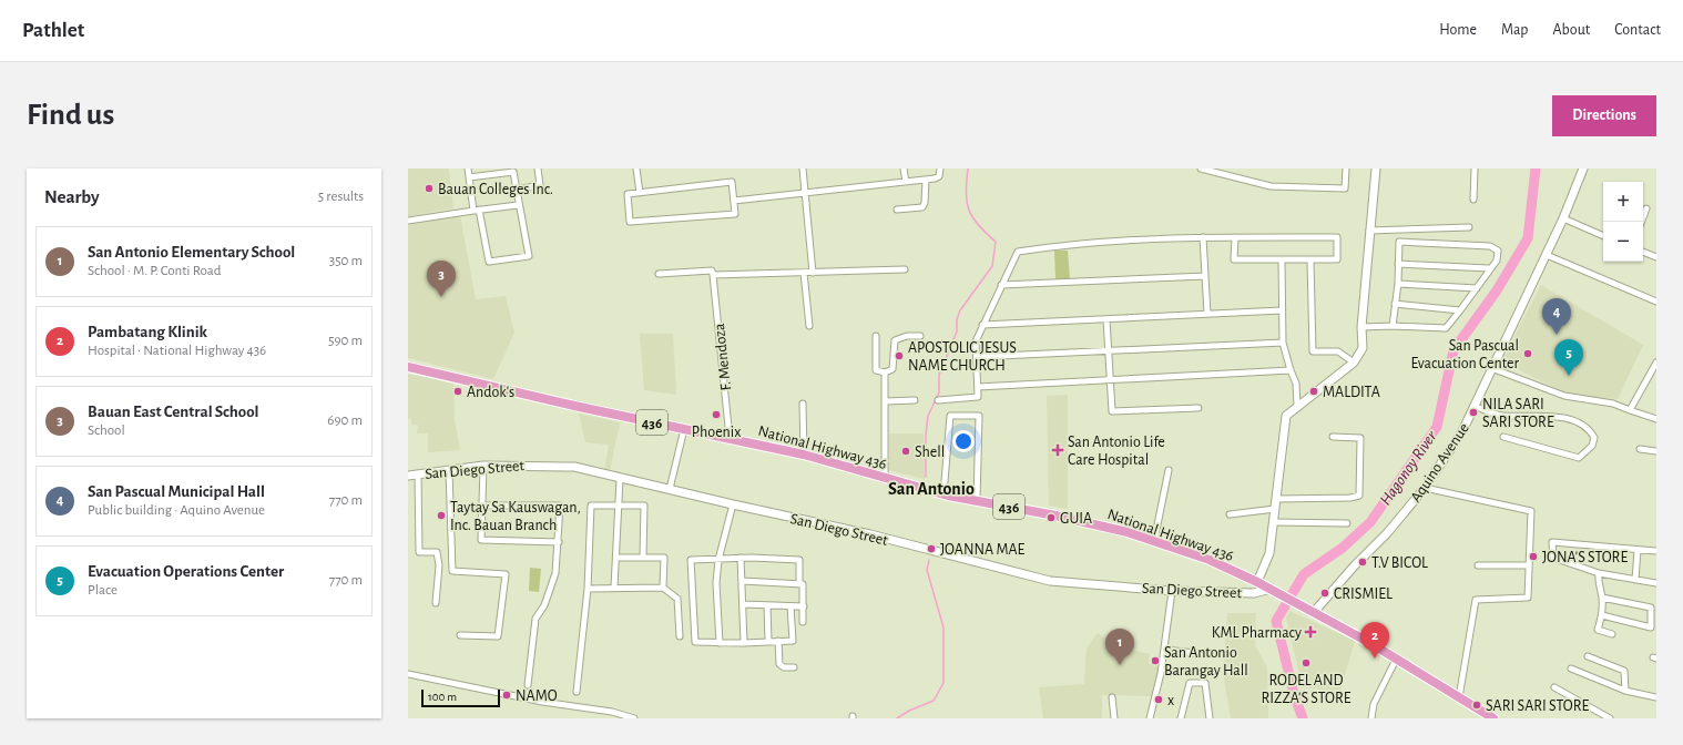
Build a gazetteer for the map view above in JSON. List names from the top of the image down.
{
  "streets": {
    "main road": ["436", "National Highway 436"],
    "street": ["F. Mendoza", "Aquino Avenue", "San Diego Street"]
  },
  "crossings": [
    ["F. Mendoza", "National Highway 436"],
    ["National Highway 436", "Aquino Avenue"],
    ["National Highway 436", "San Diego Street"]
  ],
  "districts": ["San Antonio"],
  "water": ["Hagonoy River"],
  "places": {
    "other": [
      "Bauan Colleges Inc.",
      "San Pascual Evacuation Center",
      "APOSTOLIC JESUS NAME CHURCH",
      "Andok's",
      "MALDITA",
      "NILA SARI SARI STORE",
      "Phoenix",
      "Shell",
      "Taytay Sa Kauswagan, Inc. Bauan Branch",
      "GUIA",
      "JOANNA MAE",
      "JONA'S STORE",
      "T.V BICOL",
      "CRISMIEL",
      "San Antonio Barangay Hall",
      "RODEL AND RIZZA'S STORE",
      "NAMO",
      "x",
      "SARI SARI STORE"
    ],
    "health": ["San Antonio Life Care Hospital", "KML Pharmacy"]
  },
  "scale_bar": "100 m",
  "page": {
    "header": "Pathlet",
    "nav": [
      "Home",
      "Map",
      "About",
      "Contact"
    ],
    "buttons": "Directions",
    "title": "Find us",
    "heading": ["Nearby", "5 results"],
    "map_buttons": ["+", "−"],
    "list": [
      {
        "mark": "1",
        "name": "San Antonio Elementary School",
        "note": "School · M. P. Conti Road",
        "value": "350 m"
      },
      {
        "mark": "2",
        "name": "Pambatang Klinik",
        "note": "Hospital · National Highway 436",
        "value": "590 m"
      },
      {
        "mark": "3",
        "name": "Bauan East Central School",
        "note": "School",
        "value": "690 m"
      },
      {
        "mark": "4",
        "name": "San Pascual Municipal Hall",
        "note": "Public building · Aquino Avenue",
        "value": "770 m"
      },
      {
        "mark": "5",
        "name": "Evacuation Operations Center",
        "note": "Place",
        "value": "770 m"
      }
    ],
    "pins": [
      "3",
      "4",
      "5",
      "2",
      "1"
    ],
    "scale": "100 m"
  }
}
